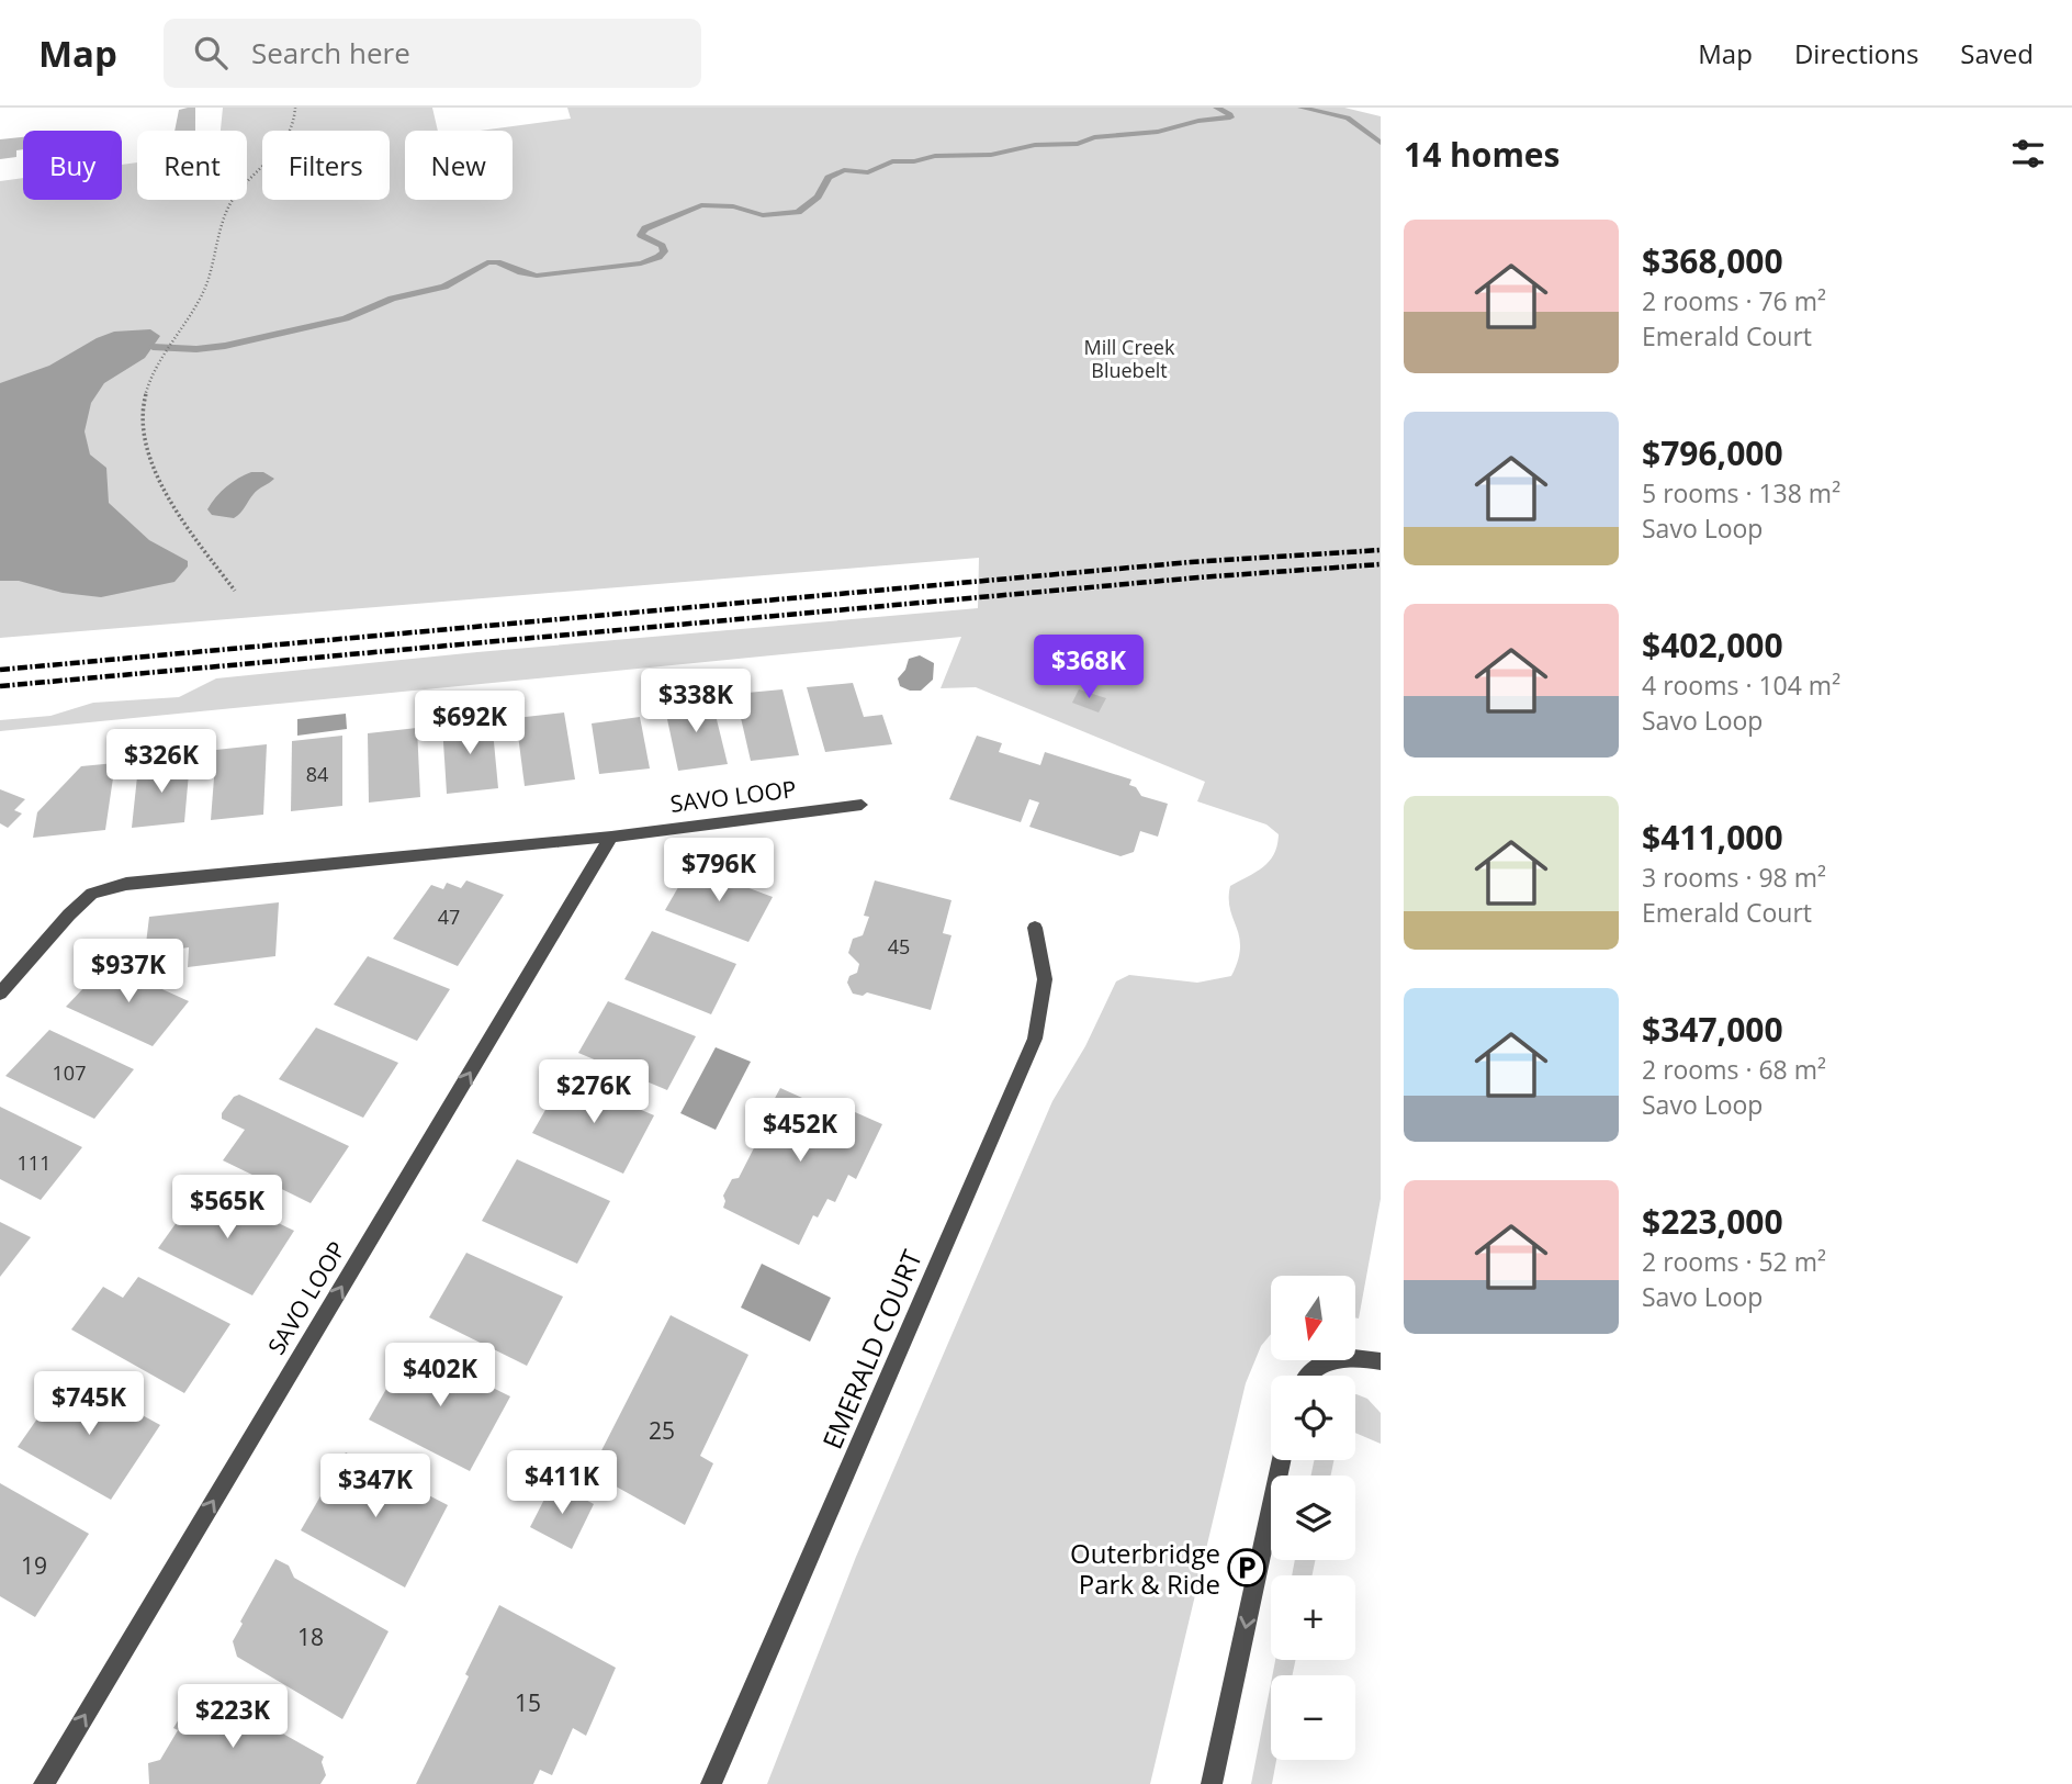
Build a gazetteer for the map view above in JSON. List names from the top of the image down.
{
  "streets": {
    "street": ["SAVO LOOP", "EMERALD COURT"]
  },
  "one_way": ["SAVO LOOP"],
  "parks": ["Mill Creek Bluebelt"],
  "places": {
    "parking": ["Outerbridge Park & Ride"]
  },
  "house_numbers": [
    "84",
    "47",
    "45",
    "107",
    "111",
    "25",
    "19",
    "18",
    "15"
  ],
  "north": "bottom",
  "page": {
    "header": "Map",
    "search": "Search here",
    "nav": ["Map", "Directions", "Saved"],
    "heading": "14 homes",
    "chip": [
      "Buy",
      "Rent",
      "Filters",
      "New"
    ],
    "list": [
      {
        "name": "$368,000",
        "note": "2 rooms · 76 m² · Emerald Court"
      },
      {
        "name": "$796,000",
        "note": "5 rooms · 138 m² · Savo Loop"
      },
      {
        "name": "$402,000",
        "note": "4 rooms · 104 m² · Savo Loop"
      },
      {
        "name": "$411,000",
        "note": "3 rooms · 98 m² · Emerald Court"
      },
      {
        "name": "$347,000",
        "note": "2 rooms · 68 m² · Savo Loop"
      },
      {
        "name": "$223,000",
        "note": "2 rooms · 52 m² · Savo Loop"
      }
    ],
    "price": [
      "$368K",
      "$338K",
      "$692K",
      "$326K",
      "$796K",
      "$937K",
      "$276K",
      "$452K",
      "$565K",
      "$402K",
      "$745K",
      "$411K",
      "$347K",
      "$223K"
    ],
    "map_buttons": ["+", "−"]
  }
}
